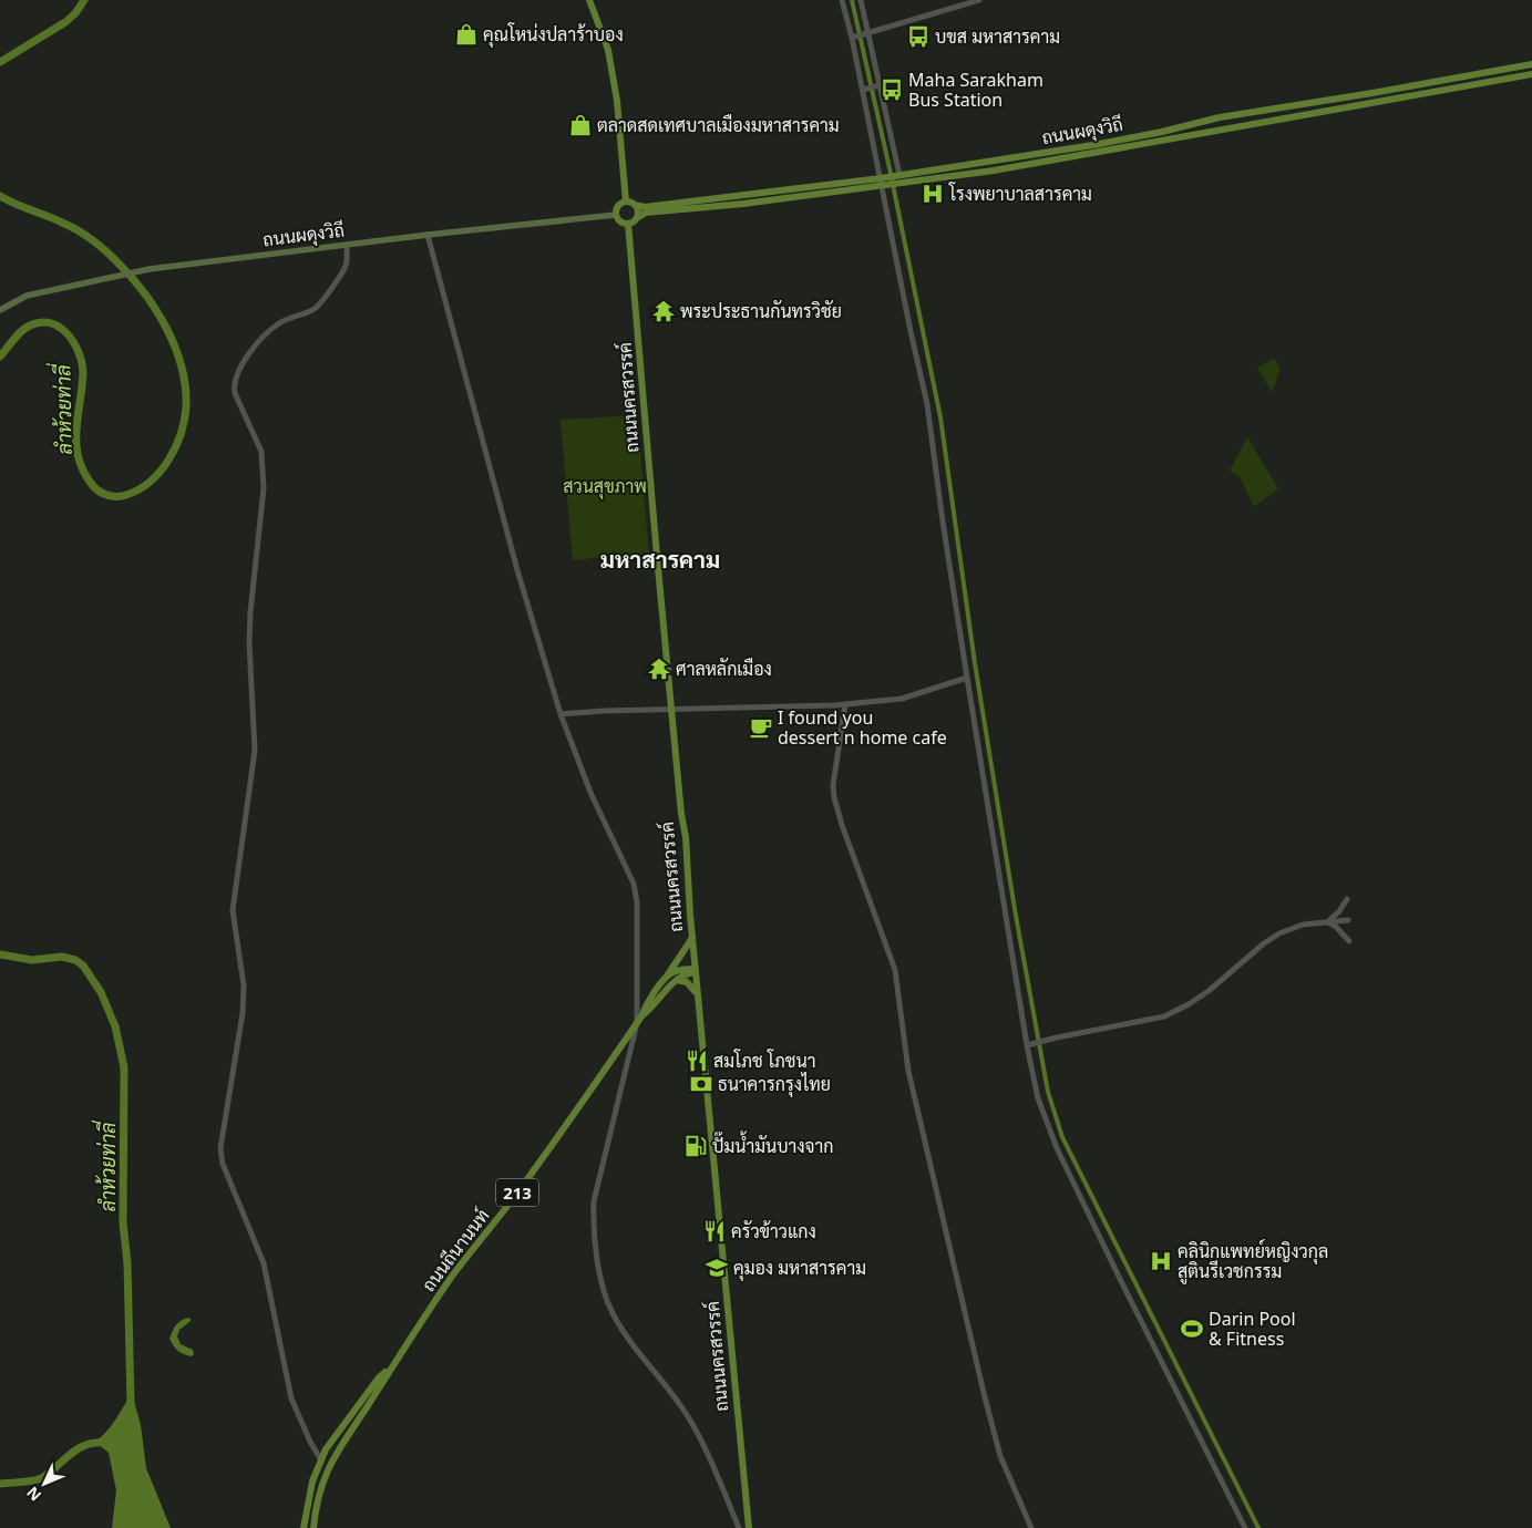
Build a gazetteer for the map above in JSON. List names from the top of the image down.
{
  "streets": {
    "main road": [
      "ถนนผดุงวิถี",
      "ถนนนครสวรรค์",
      "213",
      "ถนนถีนานนท์"
    ]
  },
  "crossings": [
    ["ถนนผดุงวิถี", "ถนนนครสวรรค์"],
    ["ถนนนครสวรรค์", "ถนนถีนานนท์"]
  ],
  "districts": ["มหาสารคาม"],
  "water": ["ลำห้วยท่าลี่"],
  "parks": ["สวนสุขภาพ"],
  "places": {
    "shop": ["คุณโหน่งปลาร้าบอง", "ตลาดสดเทศบาลเมืองมหาสารคาม"],
    "bus stop": ["บขส มหาสารคาม", "Maha Sarakham Bus Station"],
    "hospital": ["โรงพยาบาลสารคาม", "คลินิกแพทย์หญิงวกุล สูตินรีเวชกรรม"],
    "temple": ["พระประธานกันทรวิชัย", "ศาลหลักเมือง"],
    "cafe": ["I found you dessert n home cafe"],
    "restaurant": ["สมโภช โภชนา", "ครัวข้าวแกง"],
    "bank": ["ธนาคารกรุงไทย"],
    "fuel station": ["ปั๊มน้ำมันบางจาก"],
    "school or university": ["คุมอง มหาสารคาม"],
    "sports": ["Darin Pool & Fitness"]
  },
  "north": "bottom left"
}
